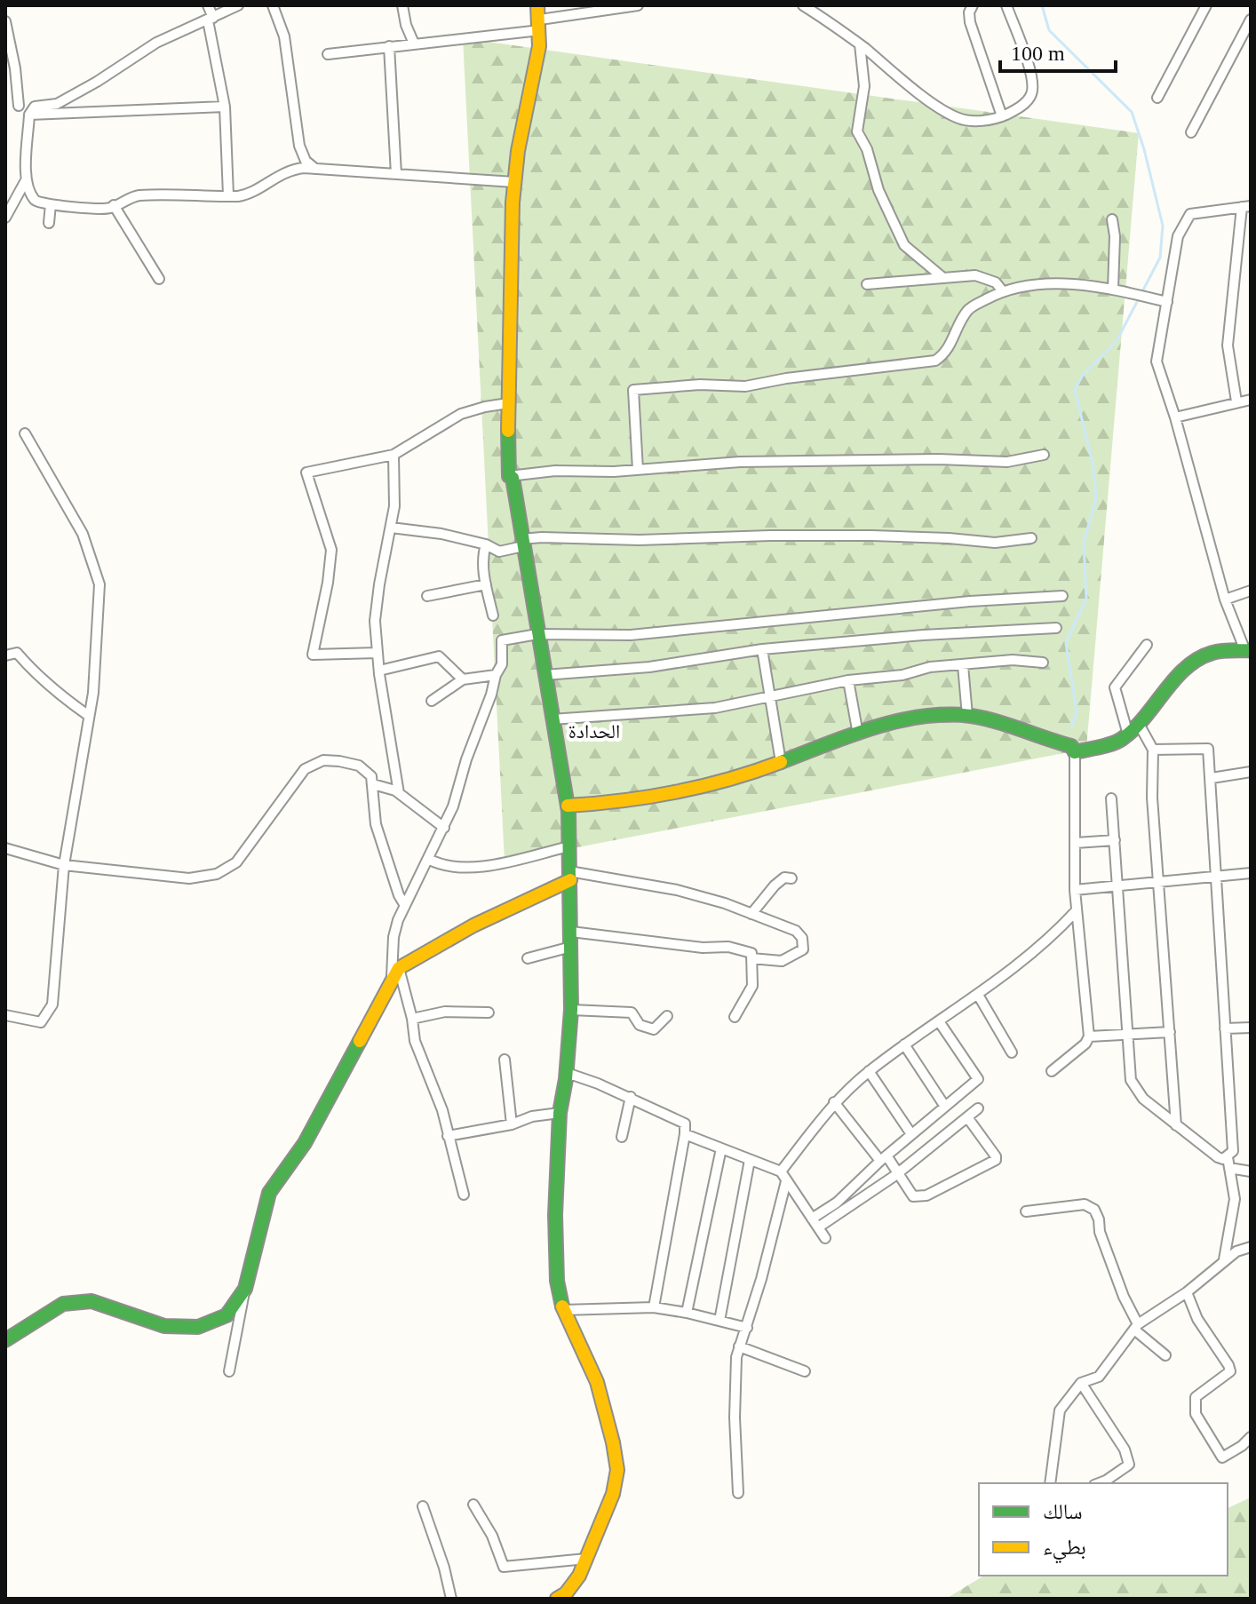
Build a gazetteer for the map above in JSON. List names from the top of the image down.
{
  "districts": ["الحدادة"],
  "legend": ["سالك", "بطيء"],
  "scale_bar": "100 m"
}
